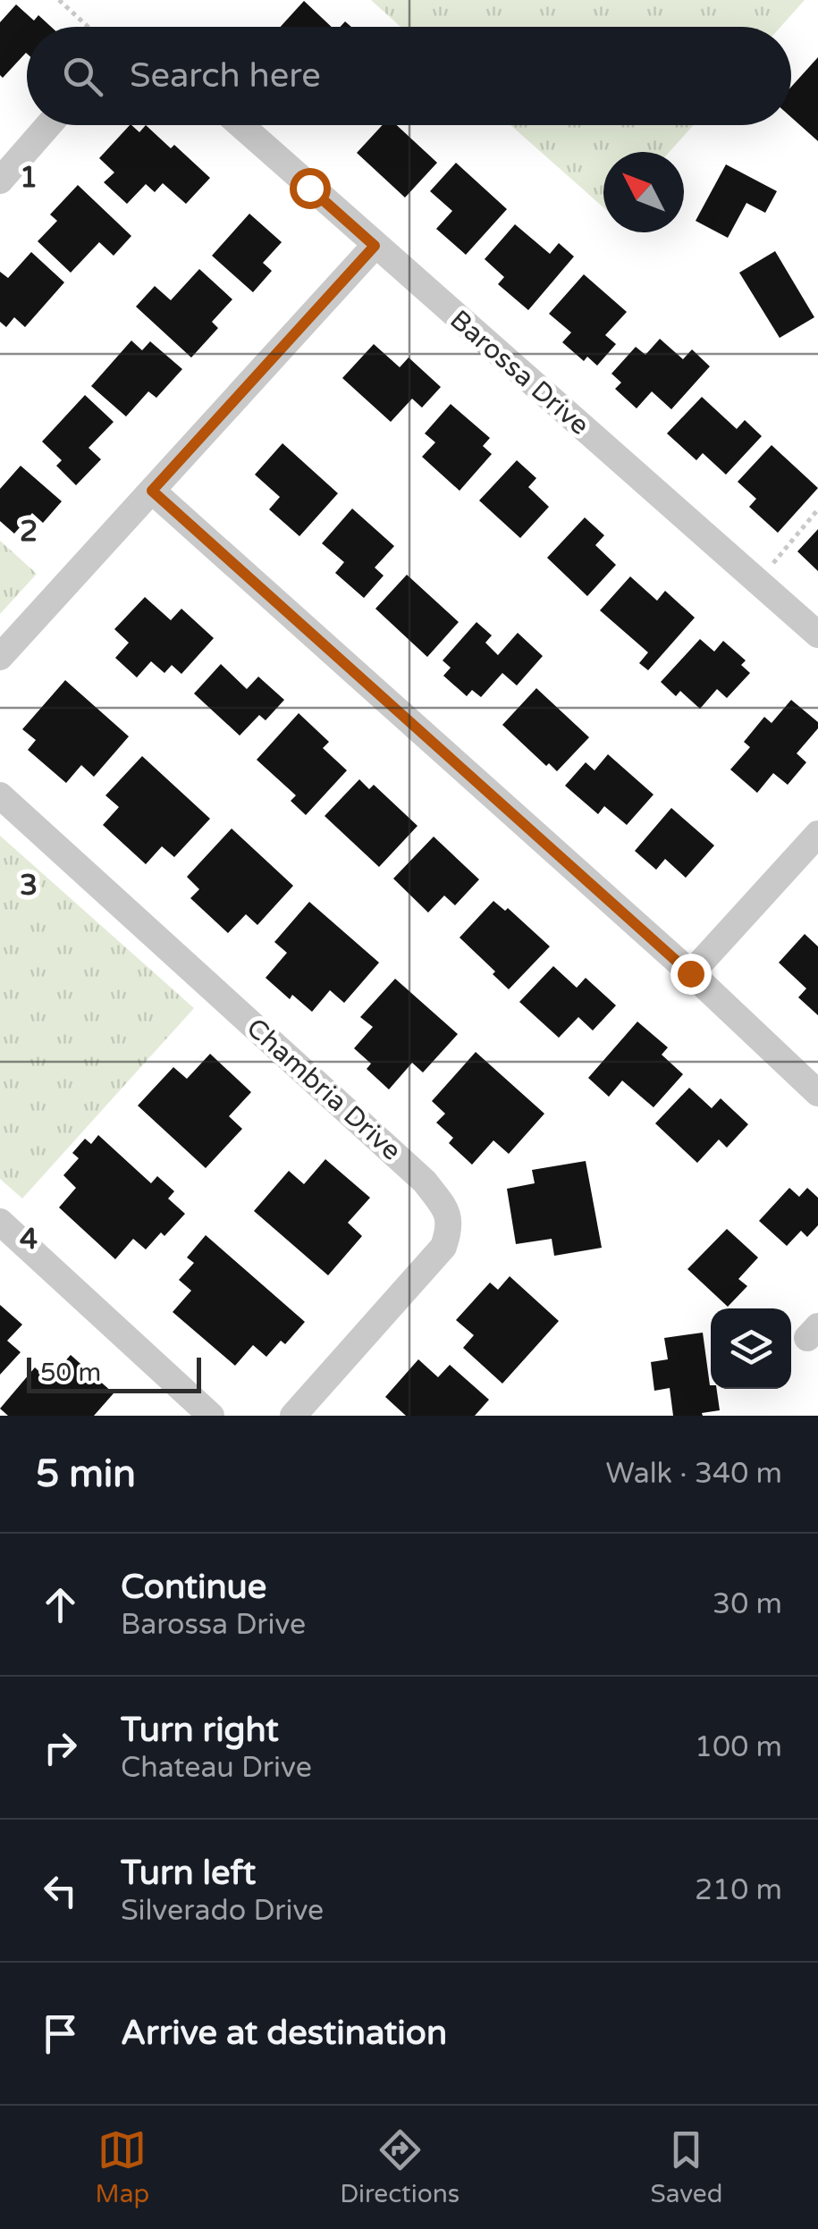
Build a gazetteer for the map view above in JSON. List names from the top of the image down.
{
  "streets": {
    "street": ["Barossa Drive", "Chambria Drive"]
  },
  "scale_bar": "50 m",
  "north": "top left",
  "page": {
    "search": "Search here",
    "scale": "50 m",
    "heading": ["5 min", "Walk · 340 m"],
    "list": [
      ["Continue", "Barossa Drive", "30 m"],
      ["Turn right", "Chateau Drive", "100 m"],
      ["Turn left", "Silverado Drive", "210 m"],
      "Arrive at destination"
    ],
    "nav": ["Map", "Directions", "Saved"]
  },
  "grid": {
    "rows": [
      "1",
      "2",
      "3",
      "4"
    ]
  }
}
